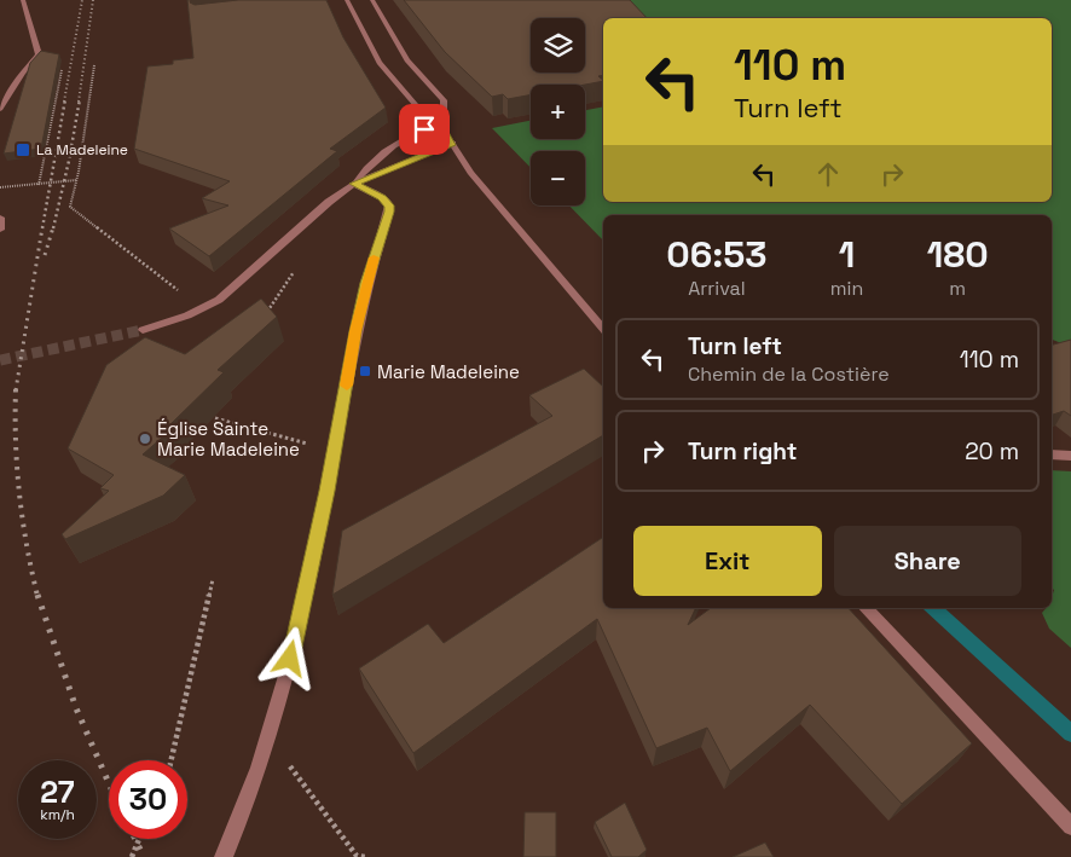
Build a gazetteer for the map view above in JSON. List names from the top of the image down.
{
  "places": {
    "transit": ["La Madeleine", "Marie Madeleine"],
    "other": ["Église Sainte Marie Madeleine"]
  },
  "page": {
    "map_buttons": ["+", "−"],
    "turn": ["110 m", "Turn left"],
    "eta": [
      "06:53",
      "Arrival",
      "1",
      "min",
      "180",
      "m"
    ],
    "list": [
      {
        "name": "Turn left",
        "note": "Chemin de la Costière",
        "value": "110 m"
      },
      {
        "name": "Turn right",
        "value": "20 m"
      }
    ],
    "buttons": ["Exit", "Share"],
    "speed": "27 km/h",
    "limit": "30"
  }
}
